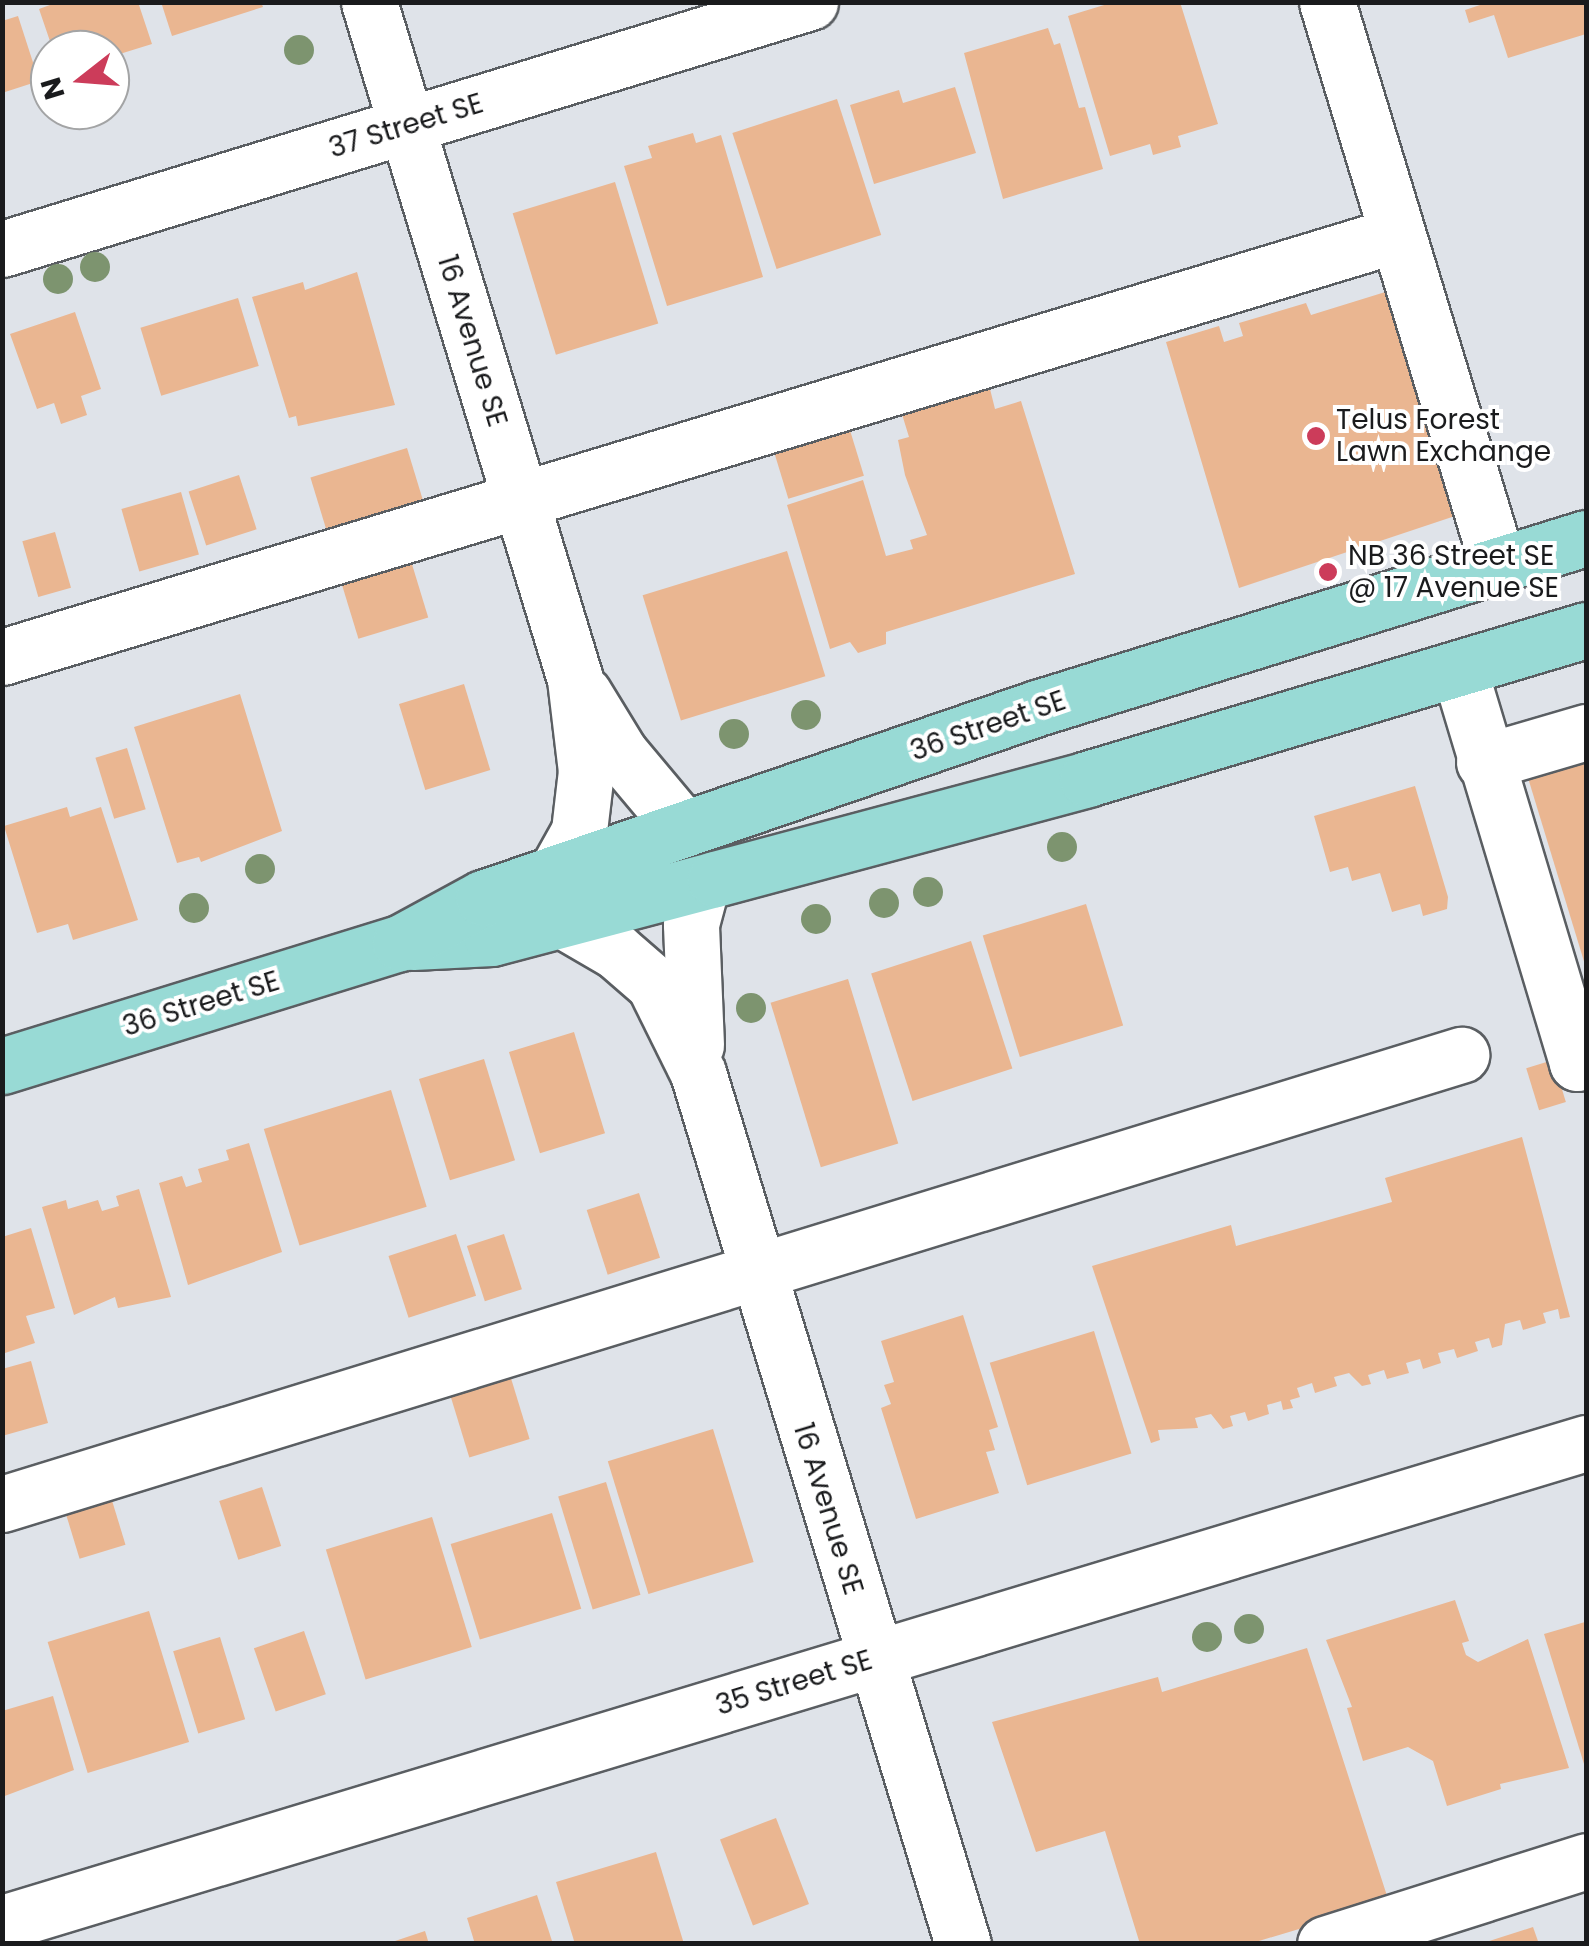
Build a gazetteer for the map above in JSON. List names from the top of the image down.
{
  "streets": {
    "main road": ["36 Street SE"],
    "street": ["37 Street SE", "16 Avenue SE", "35 Street SE"]
  },
  "crossings": [
    ["37 Street SE", "16 Avenue SE"],
    ["16 Avenue SE", "36 Street SE"],
    ["16 Avenue SE", "35 Street SE"]
  ],
  "places": ["Telus Forest Lawn Exchange", "NB 36 Street SE @ 17 Avenue SE"],
  "north": "left"
}
